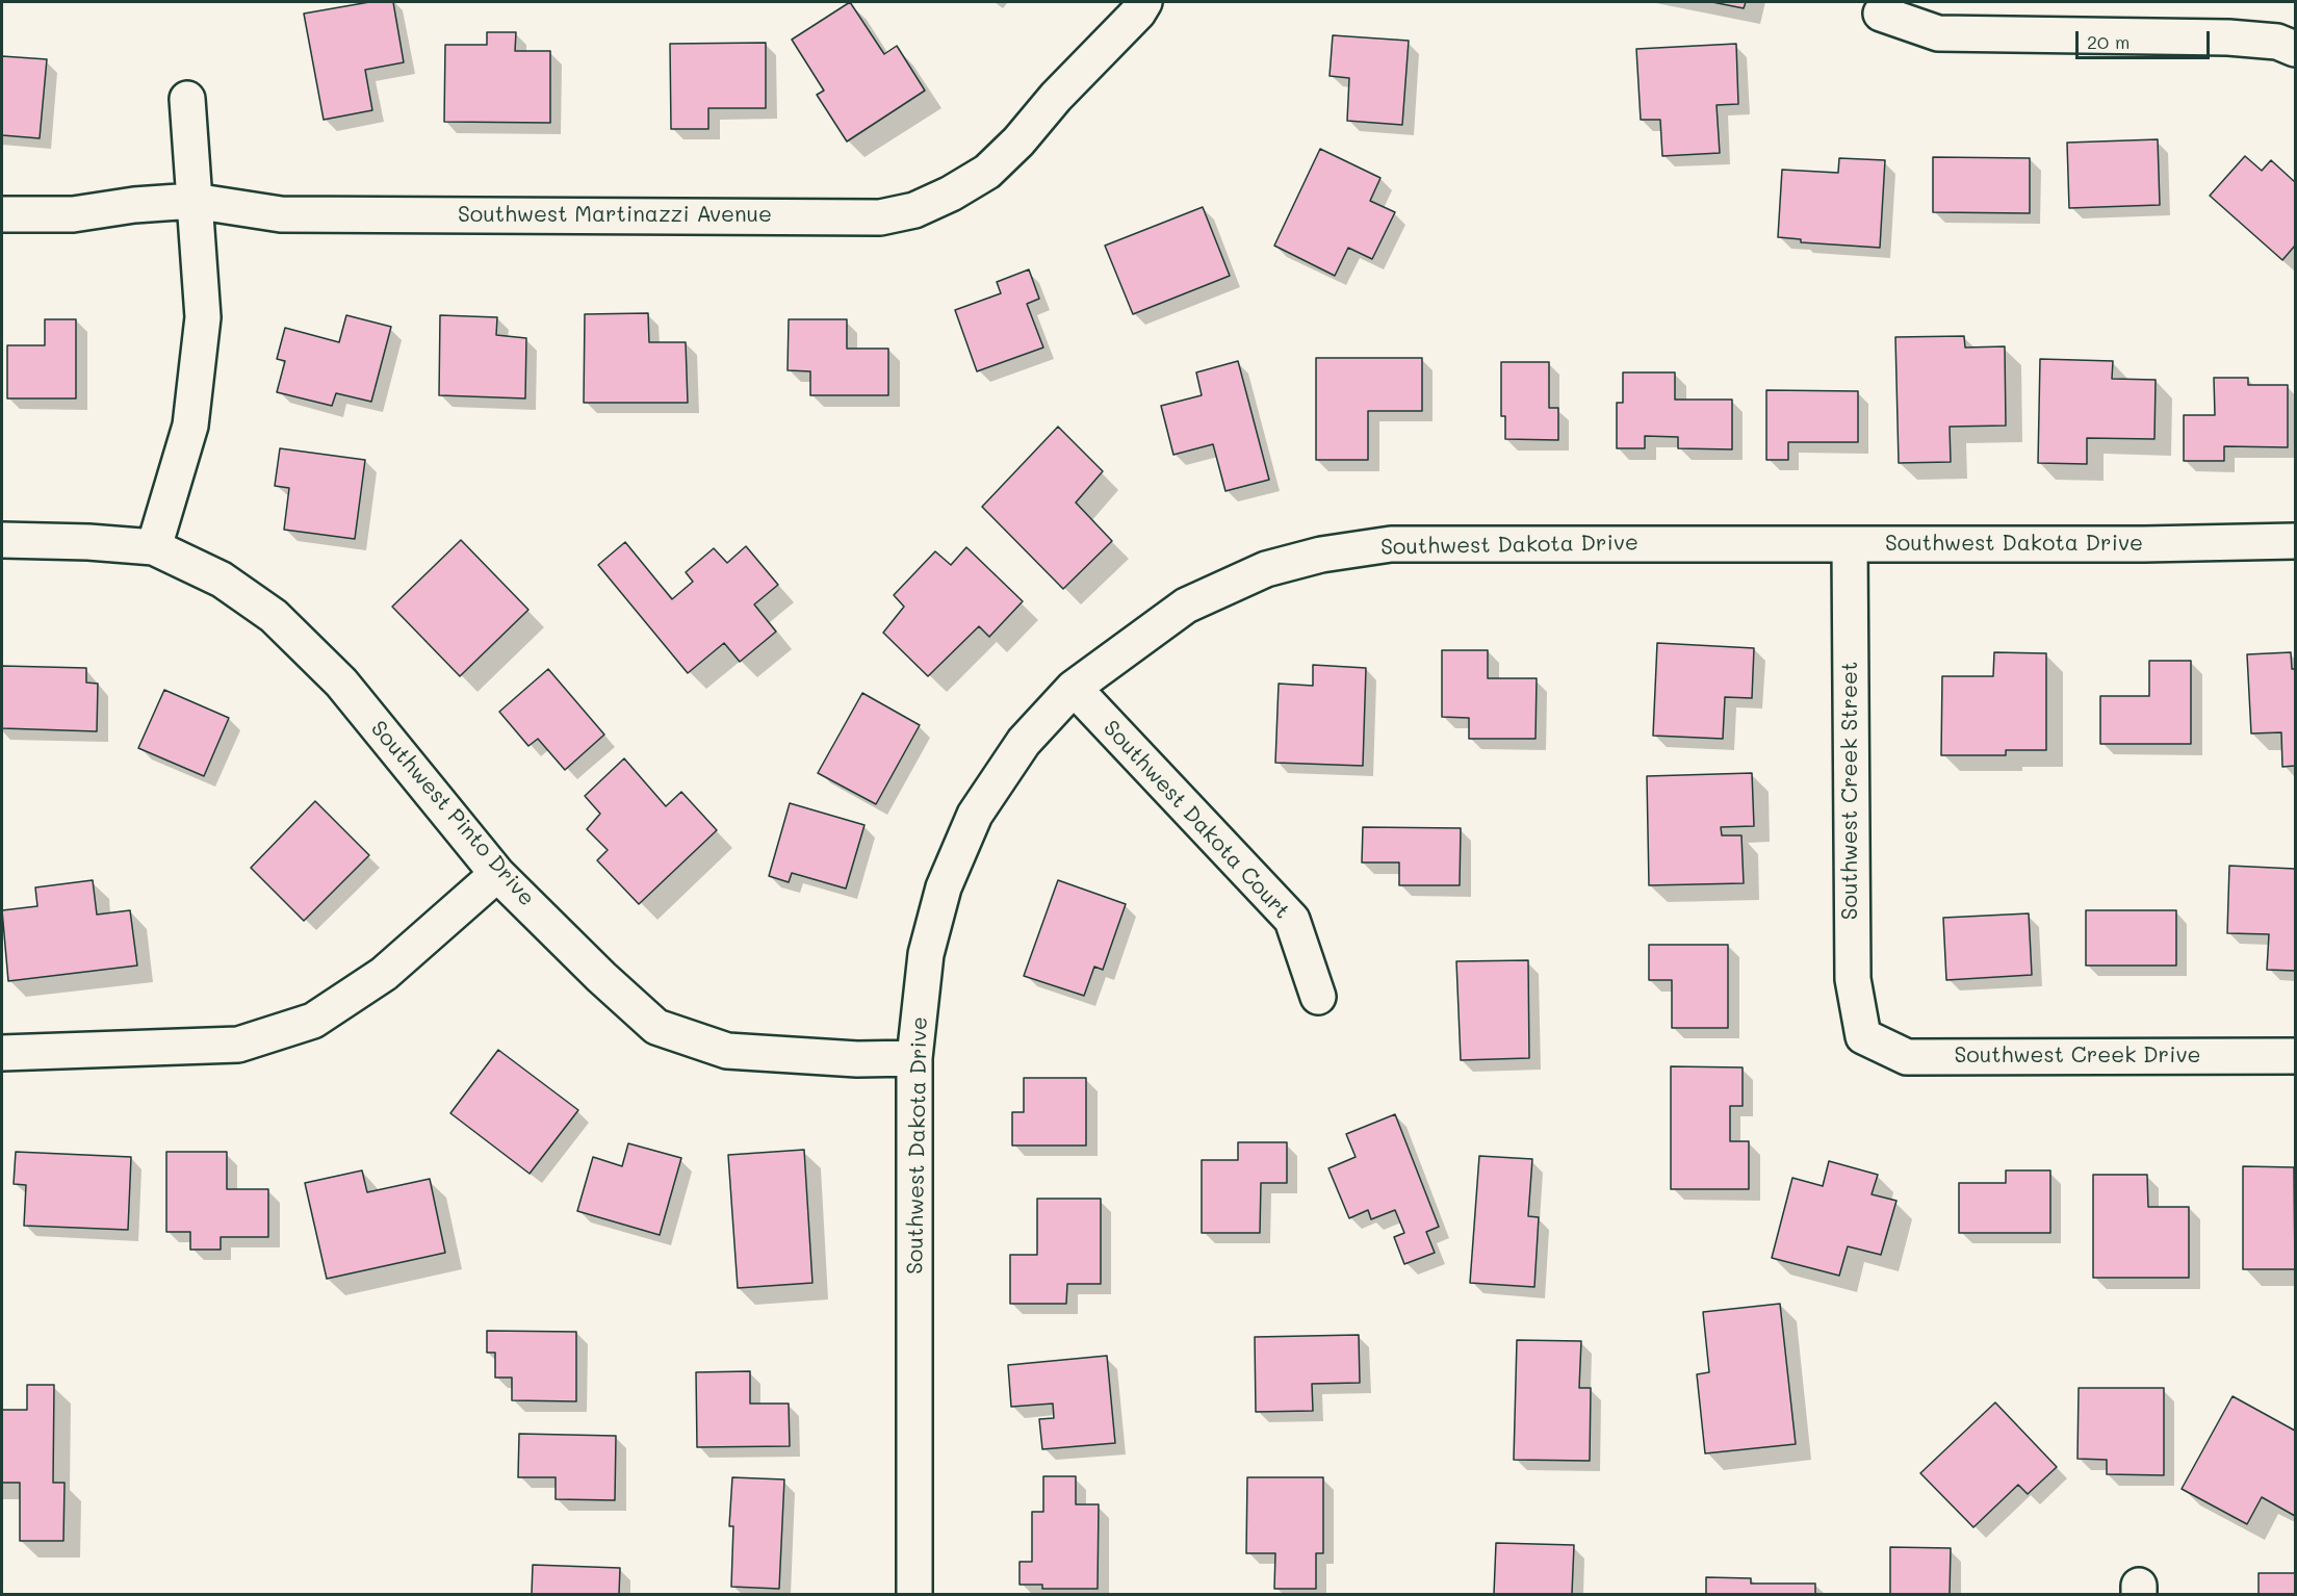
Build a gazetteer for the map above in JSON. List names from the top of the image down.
{
  "streets": {
    "street": [
      "Southwest Martinazzi Avenue",
      "Southwest Dakota Drive",
      "Southwest Creek Street",
      "Southwest Pinto Drive",
      "Southwest Dakota Court",
      "Southwest Creek Drive"
    ]
  },
  "crossings": [
    ["Southwest Dakota Drive", "Southwest Creek Street"],
    ["Southwest Dakota Drive", "Southwest Pinto Drive"],
    ["Southwest Dakota Drive", "Southwest Dakota Court"],
    ["Southwest Creek Street", "Southwest Creek Drive"]
  ],
  "scale_bar": "20 m"
}
